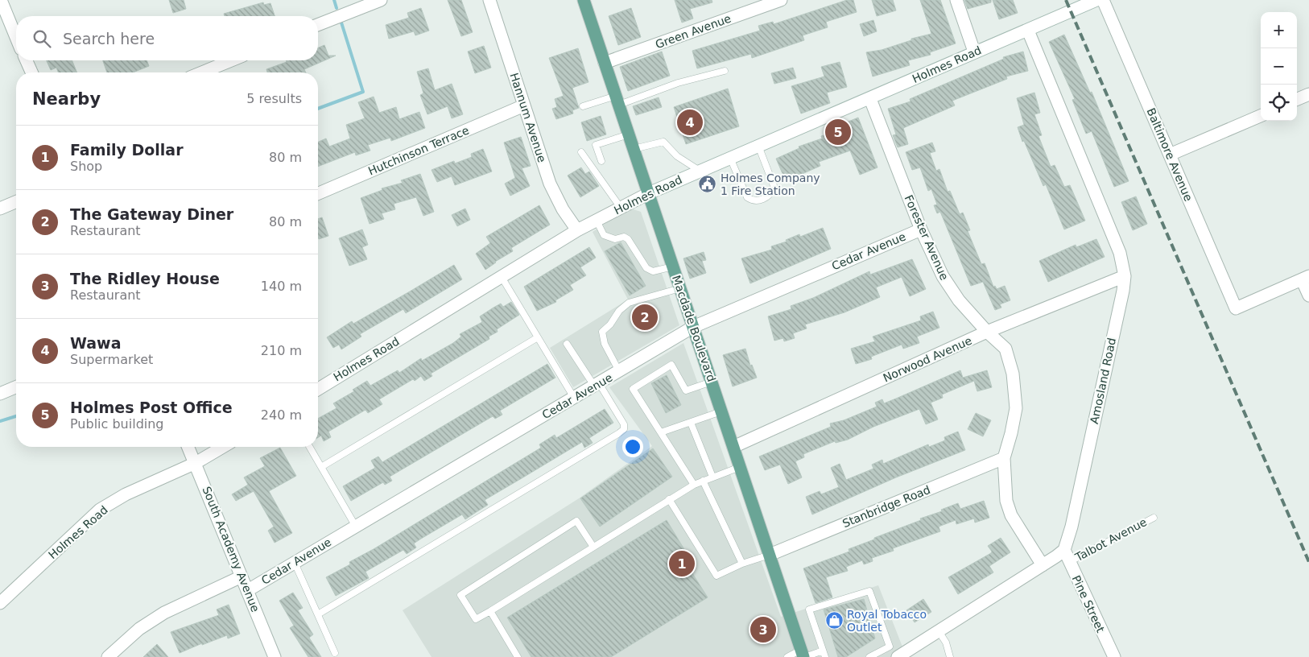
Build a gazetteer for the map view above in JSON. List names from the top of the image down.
{
  "streets": {
    "main road": ["Macdade Boulevard"],
    "street": [
      "Green Avenue",
      "Holmes Road",
      "Hannum Avenue",
      "Hutchinson Terrace",
      "Baltimore Avenue",
      "Forester Avenue",
      "Cedar Avenue",
      "Norwood Avenue",
      "Amosland Road",
      "Stanbridge Road",
      "South Academy Avenue",
      "Pine Street"
    ],
    "lane": ["Talbot Avenue"]
  },
  "crossings": [
    ["Green Avenue", "Macdade Boulevard"],
    ["Holmes Road", "Hannum Avenue"],
    ["Holmes Road", "Forester Avenue"],
    ["Holmes Road", "Macdade Boulevard"],
    ["Holmes Road", "Amosland Road"],
    ["Holmes Road", "South Academy Avenue"],
    ["Hannum Avenue", "Hutchinson Terrace"],
    ["Forester Avenue", "Cedar Avenue"],
    ["Forester Avenue", "Norwood Avenue"],
    ["Forester Avenue", "Stanbridge Road"],
    ["Cedar Avenue", "Macdade Boulevard"],
    ["Cedar Avenue", "South Academy Avenue"],
    ["Macdade Boulevard", "Norwood Avenue"],
    ["Macdade Boulevard", "Stanbridge Road"],
    ["Norwood Avenue", "Amosland Road"],
    ["Amosland Road", "Pine Street"],
    ["Talbot Avenue", "Pine Street"]
  ],
  "places": {
    "public building": ["Holmes Company 1 Fire Station"],
    "shop": ["Royal Tobacco Outlet"]
  },
  "page": {
    "map_buttons": ["+", "−"],
    "search": "Search here",
    "heading": ["Nearby", "5 results"],
    "pins": [
      "4",
      "5",
      "2",
      "1",
      "3"
    ],
    "list": [
      {
        "mark": "1",
        "name": "Family Dollar",
        "note": "Shop",
        "value": "80 m"
      },
      {
        "mark": "2",
        "name": "The Gateway Diner",
        "note": "Restaurant",
        "value": "80 m"
      },
      {
        "mark": "3",
        "name": "The Ridley House",
        "note": "Restaurant",
        "value": "140 m"
      },
      {
        "mark": "4",
        "name": "Wawa",
        "note": "Supermarket",
        "value": "210 m"
      },
      {
        "mark": "5",
        "name": "Holmes Post Office",
        "note": "Public building",
        "value": "240 m"
      }
    ]
  }
}
